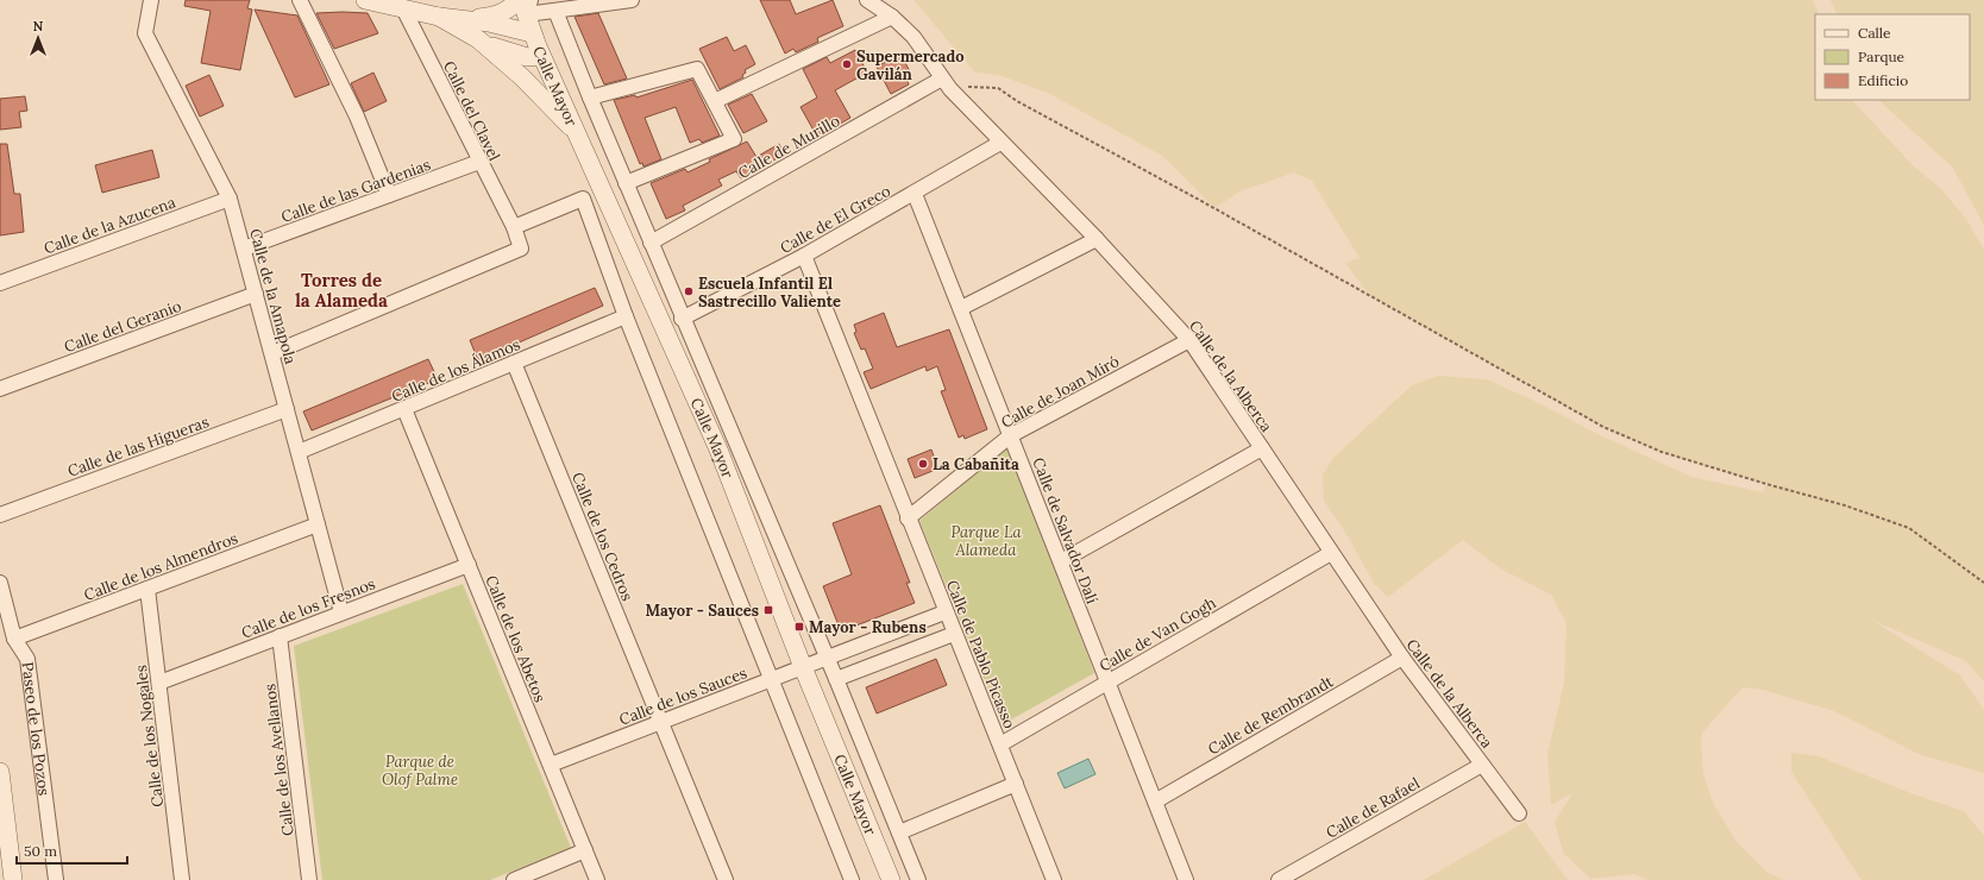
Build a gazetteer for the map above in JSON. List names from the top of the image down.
{
  "streets": {
    "street": [
      "Calle Mayor",
      "Calle del Clavel",
      "Calle de Murillo",
      "Calle de las Gardenias",
      "Calle de El Greco",
      "Calle de la Azucena",
      "Calle de la Amapola",
      "Calle del Geranio",
      "Calle de los Álamos",
      "Calle de la Alberca",
      "Calle de Joan Miró",
      "Calle de las Higueras",
      "Calle de Salvador Dalí",
      "Calle de los Cedros",
      "Calle de los Almendros",
      "Calle de los Fresnos",
      "Calle de Van Gogh",
      "Calle de los Abetos",
      "Calle de Pablo Picasso",
      "Calle de los Sauces",
      "Calle de Rembrandt",
      "Paseo de los Pozos",
      "Calle de los Nogales",
      "Calle de los Avellanos",
      "Calle de Rafael"
    ]
  },
  "crossings": [
    ["Calle Mayor", "Calle de Murillo"],
    ["Calle Mayor", "Calle de El Greco"],
    ["Calle Mayor", "Calle de los Sauces"],
    ["Calle del Clavel", "Calle de las Gardenias"],
    ["Calle del Clavel", "Calle de la Amapola"],
    ["Calle de Murillo", "Calle de la Alberca"],
    ["Calle de las Gardenias", "Calle de la Amapola"],
    ["Calle de El Greco", "Calle de la Alberca"],
    ["Calle de El Greco", "Calle de Salvador Dalí"],
    ["Calle de El Greco", "Calle de Pablo Picasso"],
    ["Calle de la Azucena", "Calle de la Amapola"],
    ["Calle de la Amapola", "Calle del Geranio"],
    ["Calle de la Amapola", "Calle de los Álamos"],
    ["Calle de la Amapola", "Calle de las Higueras"],
    ["Calle de la Amapola", "Calle de los Almendros"],
    ["Calle de la Amapola", "Calle de los Fresnos"],
    ["Calle de los Álamos", "Calle de los Cedros"],
    ["Calle de los Álamos", "Calle de los Abetos"],
    ["Calle de la Alberca", "Calle de Joan Miró"],
    ["Calle de la Alberca", "Calle de Van Gogh"],
    ["Calle de la Alberca", "Calle de Rembrandt"],
    ["Calle de la Alberca", "Calle de Rafael"],
    ["Calle de Joan Miró", "Calle de Salvador Dalí"],
    ["Calle de Joan Miró", "Calle de Pablo Picasso"],
    ["Calle de Salvador Dalí", "Calle de Van Gogh"],
    ["Calle de Salvador Dalí", "Calle de Rembrandt"],
    ["Calle de los Cedros", "Calle de los Sauces"],
    ["Calle de los Almendros", "Paseo de los Pozos"],
    ["Calle de los Almendros", "Calle de los Nogales"],
    ["Calle de los Fresnos", "Calle de los Abetos"],
    ["Calle de los Fresnos", "Calle de los Nogales"],
    ["Calle de los Fresnos", "Calle de los Avellanos"],
    ["Calle de Van Gogh", "Calle de Pablo Picasso"],
    ["Calle de los Abetos", "Calle de los Sauces"],
    ["Calle de Pablo Picasso", "Calle de los Sauces"]
  ],
  "districts": ["Torres de la Alameda"],
  "parks": ["Parque La Alameda", "Parque de Olof Palme"],
  "places": {
    "other": ["Supermercado Gavilán", "Escuela Infantil El Sastrecillo Valiente", "La Cabañita"],
    "transit": ["Mayor - Sauces", "Mayor - Rubens"]
  },
  "legend": ["Calle", "Parque", "Edificio"],
  "scale_bar": "50 m",
  "north": "top"
}
